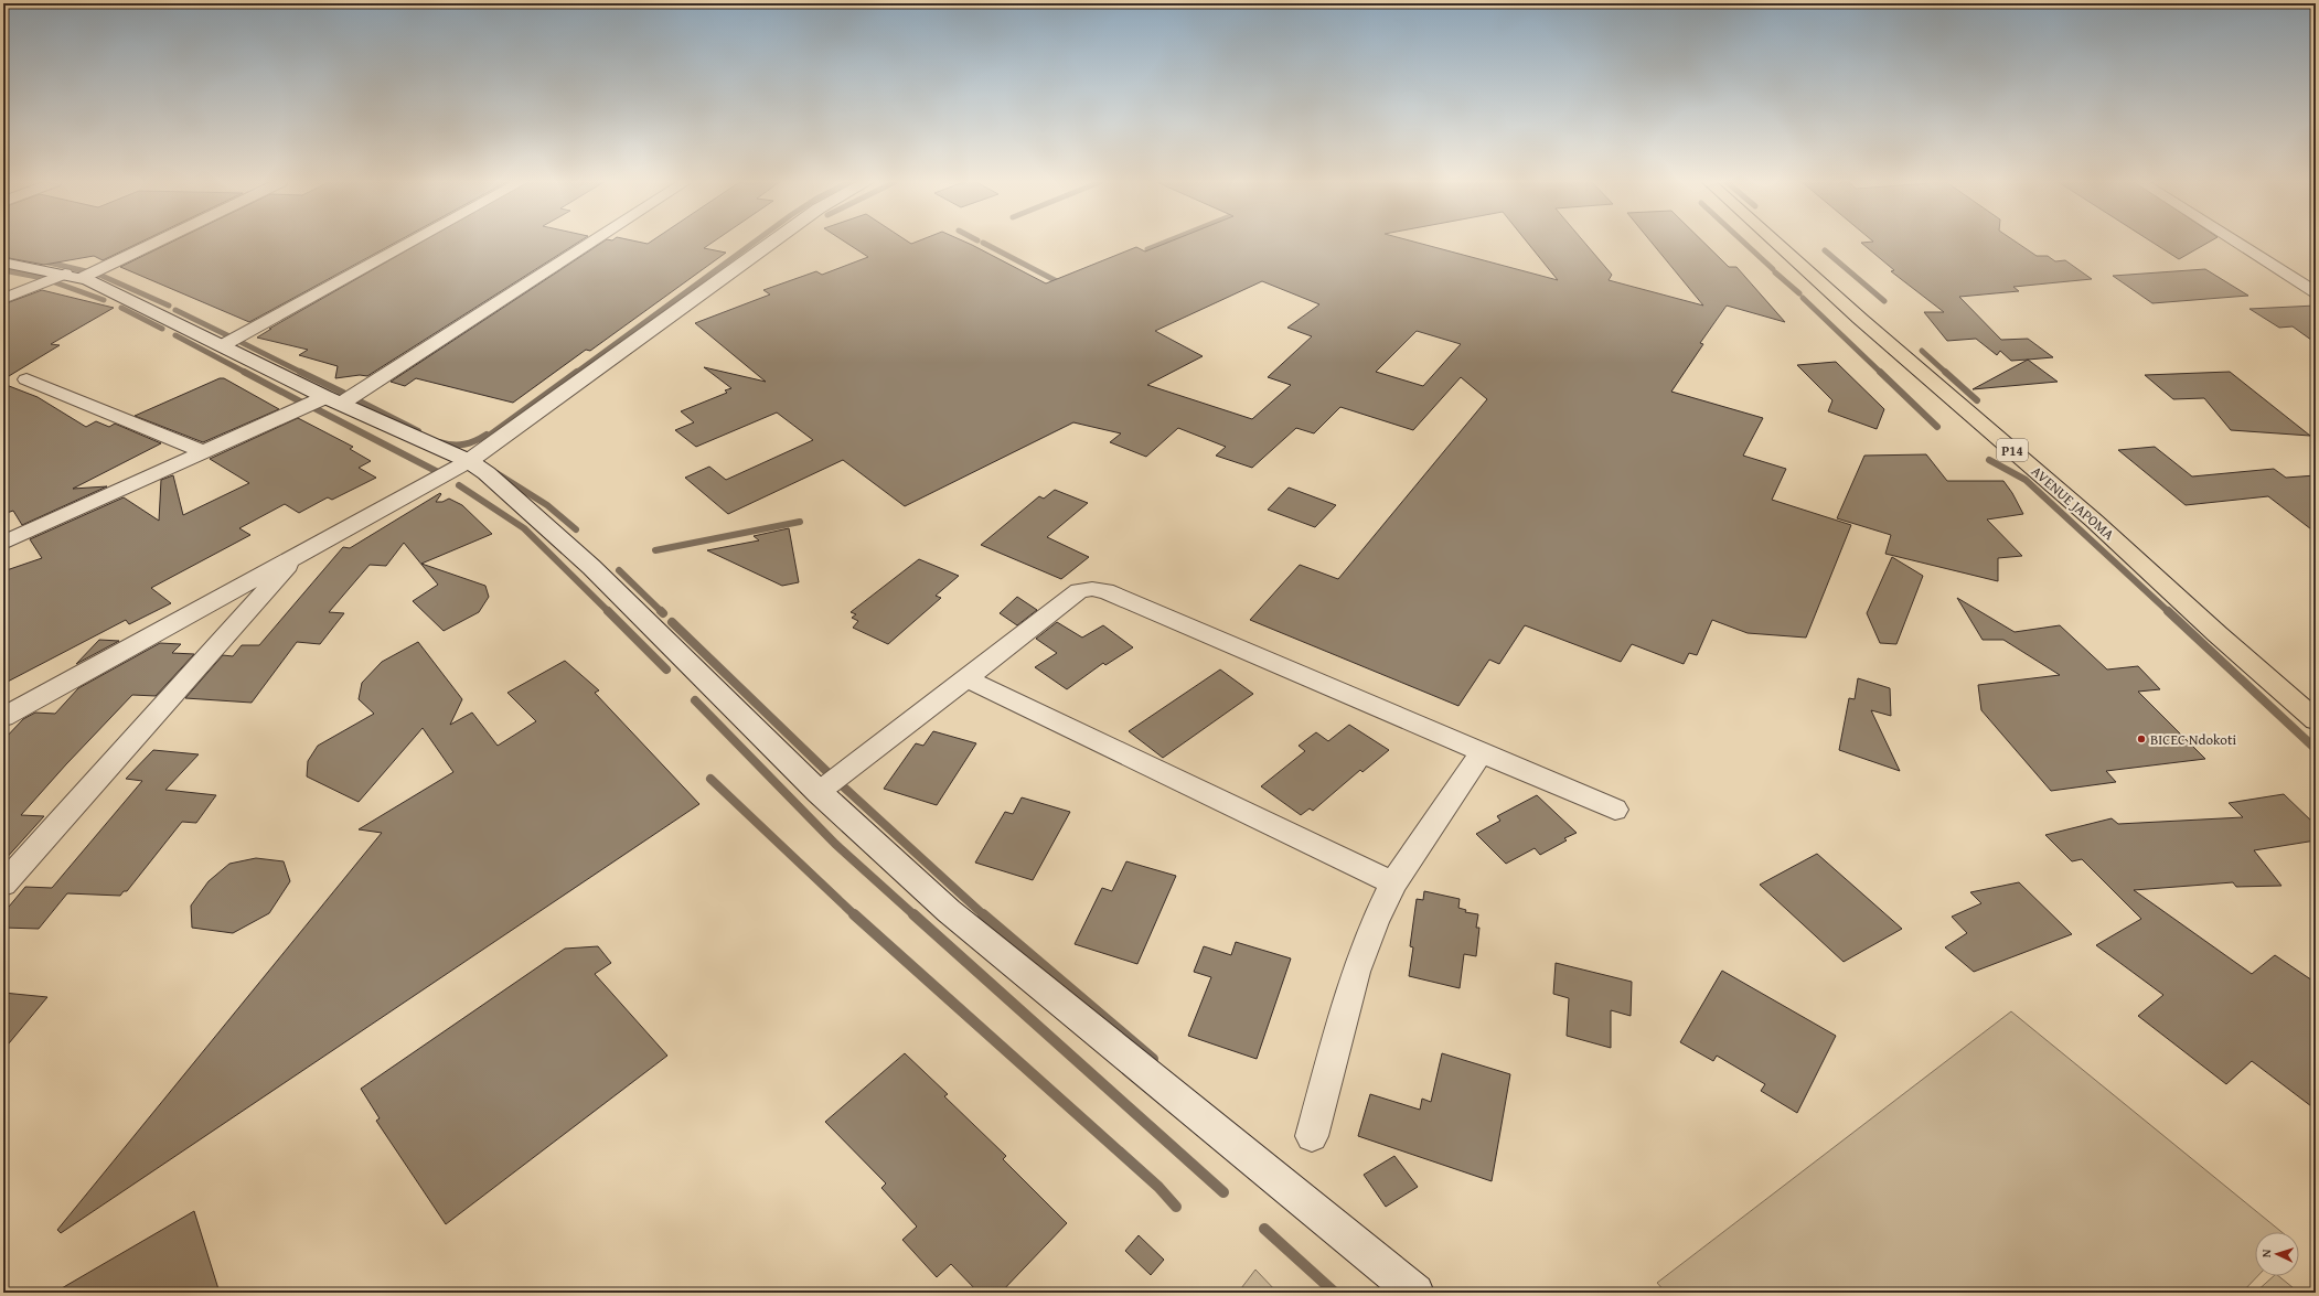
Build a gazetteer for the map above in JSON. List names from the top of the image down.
{
  "streets": {
    "main road": ["P14", "AVENUE JAPOMA"]
  },
  "places": ["BICEC Ndokoti"],
  "north": "left"
}
